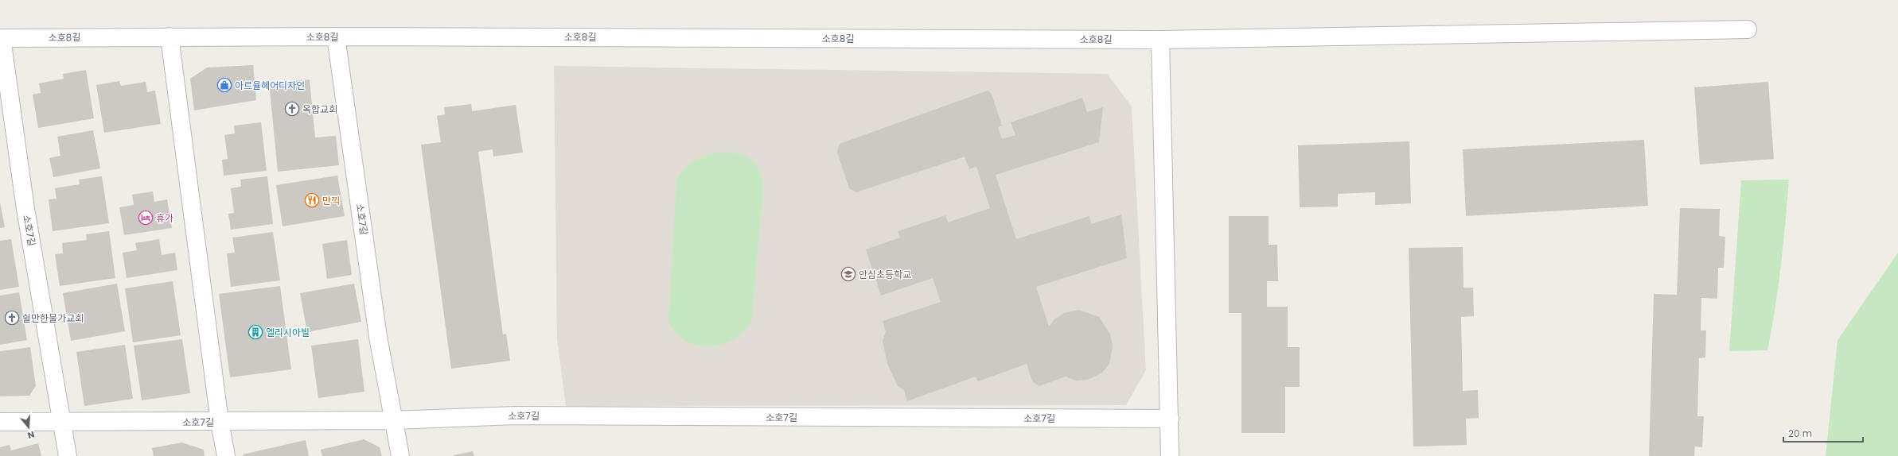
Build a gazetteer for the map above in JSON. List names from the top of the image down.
{
  "streets": {
    "street": ["소호8길", "소호7길"]
  },
  "crossings": [
    ["소호8길", "소호7길"]
  ],
  "places": {
    "shop": ["아르율헤어디자인"],
    "church": ["옥합교회", "쉴만한물가교회"],
    "restaurant": ["만끽"],
    "hotel": ["휴가"],
    "school or university": ["안심초등학교"],
    "building": ["엘리시아빌"]
  },
  "scale_bar": "20 m",
  "north": "bottom"
}
